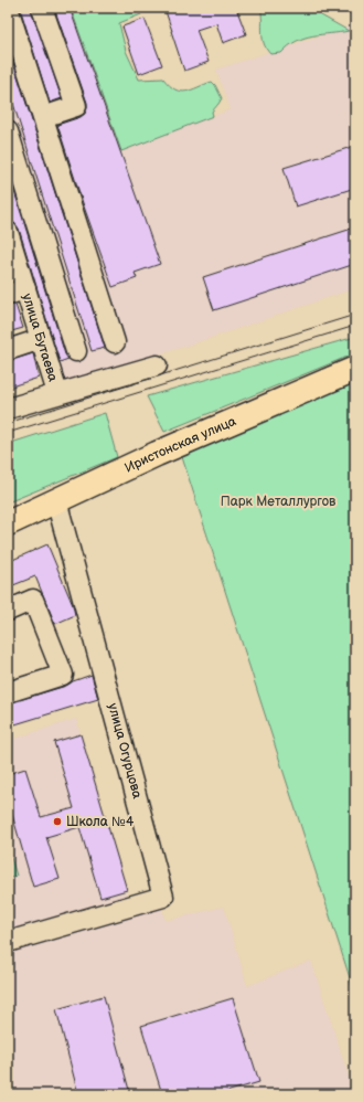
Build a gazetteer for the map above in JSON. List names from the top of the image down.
{
  "streets": {
    "main road": ["Иристонская улица"],
    "street": ["улица Бутаева", "улица Огурцова"]
  },
  "crossings": [
    ["Иристонская улица", "улица Огурцова"]
  ],
  "parks": ["Парк Металлургов"],
  "places": ["Школа №4"]
}
